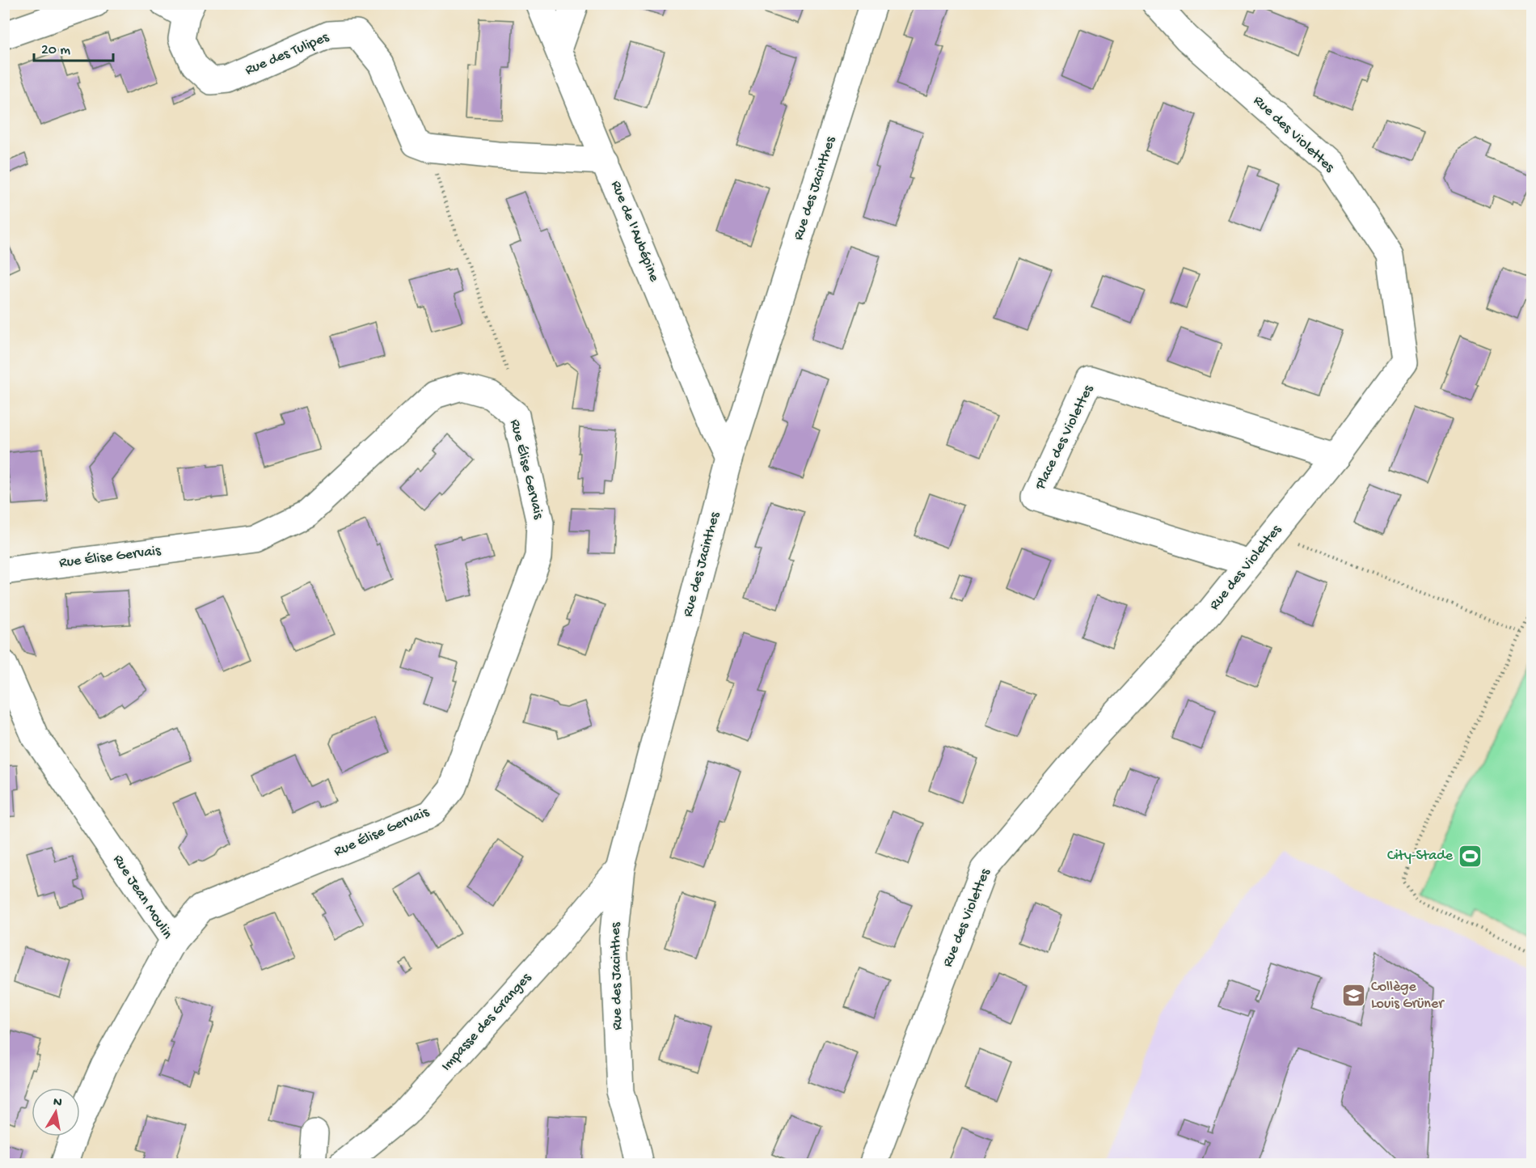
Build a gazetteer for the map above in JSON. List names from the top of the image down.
{
  "streets": {
    "street": [
      "Rue des Tulipes",
      "Rue des Violettes",
      "Rue des Jacinthes",
      "Rue de l'Aubépine",
      "Place des Violettes",
      "Rue Élise Gervais",
      "Rue Jean Moulin",
      "Impasse des Granges"
    ]
  },
  "crossings": [
    ["Rue des Violettes", "Place des Violettes"],
    ["Rue des Jacinthes", "Rue de l'Aubépine"],
    ["Rue des Jacinthes", "Impasse des Granges"],
    ["Rue Élise Gervais", "Rue Jean Moulin"]
  ],
  "places": {
    "sports": ["City-Stade"],
    "school or university": ["Collège Louis Grüner"]
  },
  "scale_bar": "20 m",
  "north": "top"
}
